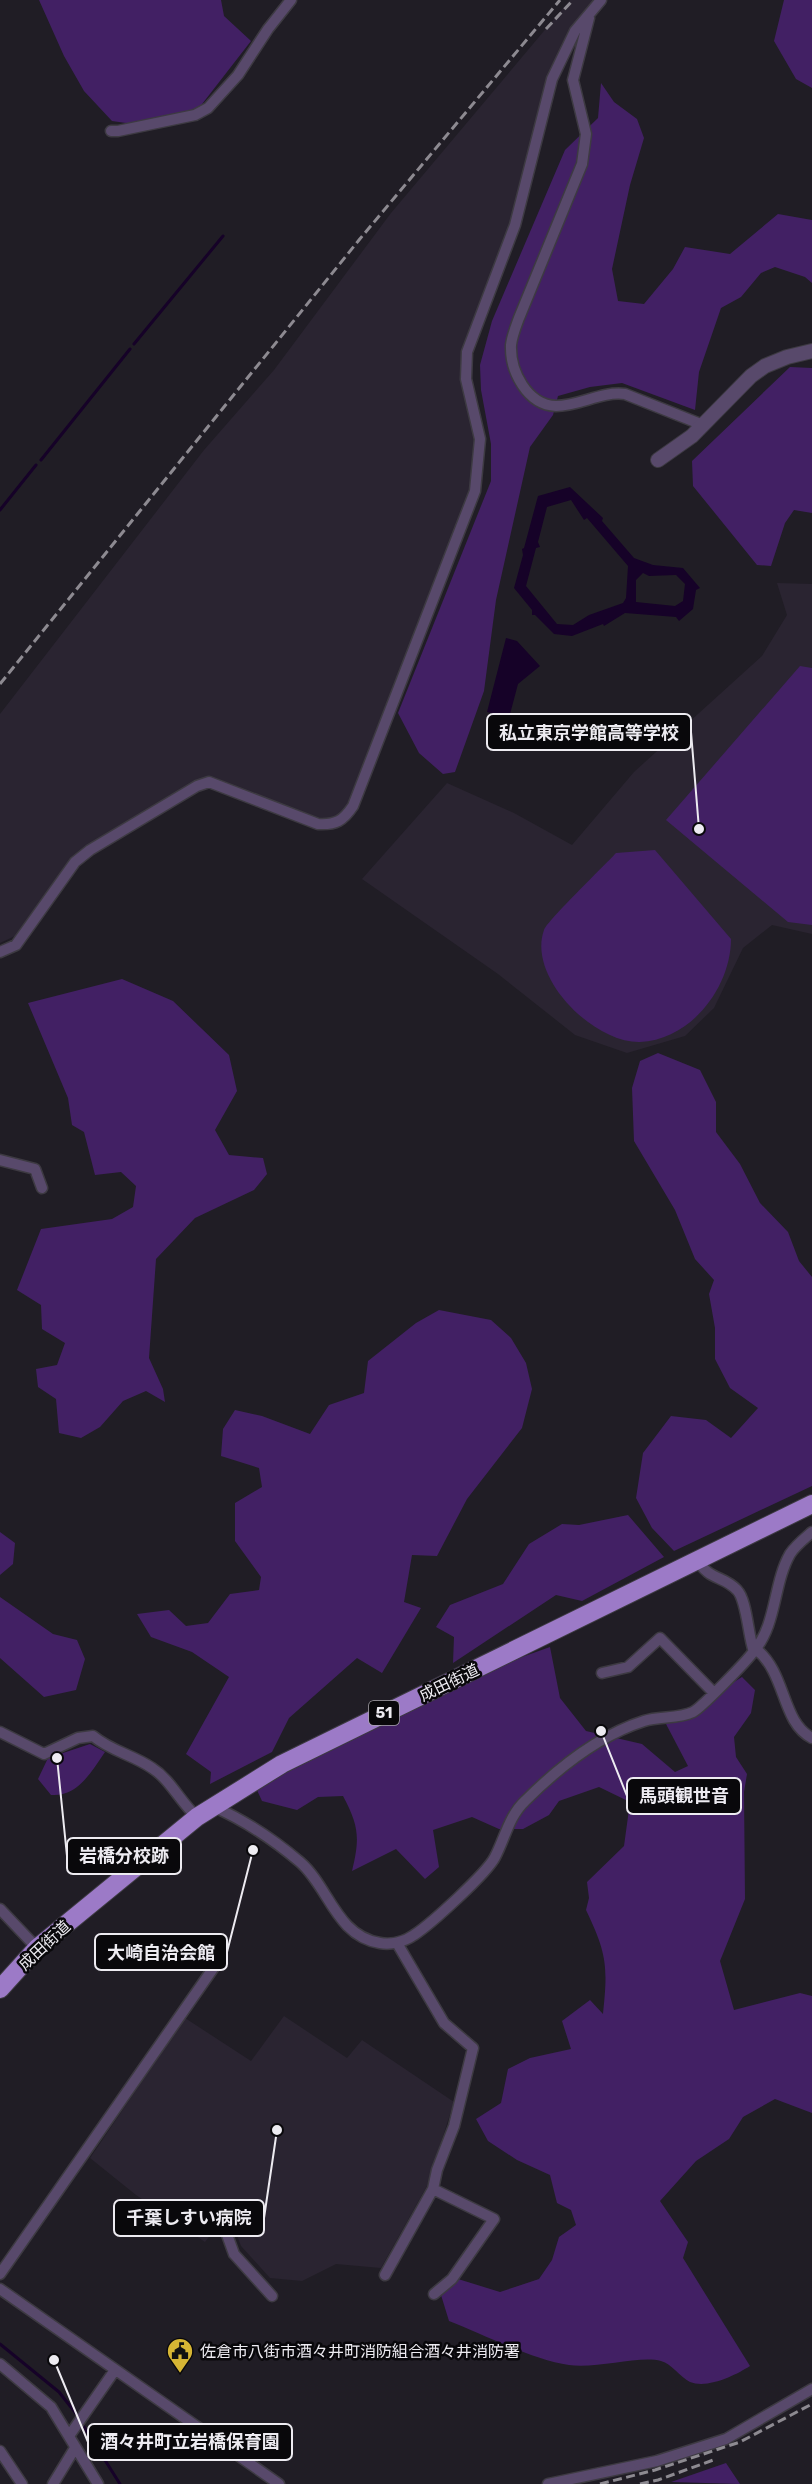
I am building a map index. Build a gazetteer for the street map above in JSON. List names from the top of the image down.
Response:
{
  "streets": {
    "highway": ["成田街道", "51"]
  },
  "places": {
    "other": [
      "私立東京学館高等学校",
      "馬頭観世音",
      "岩橋分校跡",
      "大崎自治会館",
      "千葉しすい病院",
      "酒々井町立岩橋保育園"
    ],
    "public building": ["佐倉市八街市酒々井町消防組合酒々井消防署"]
  }
}
